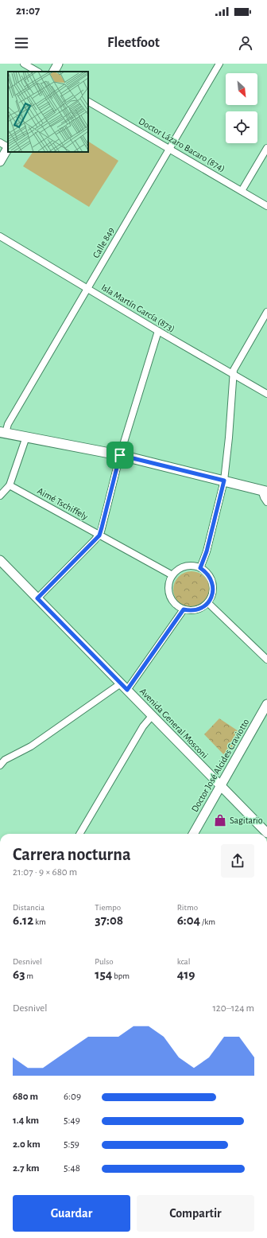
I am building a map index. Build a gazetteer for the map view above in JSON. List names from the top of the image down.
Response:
{
  "streets": {
    "main road": ["Avenida General Mosconi", "Doctor José Alcides Craviotto"],
    "street": [
      "Doctor Lázaro Bacaro (874)",
      "Calle 849",
      "Isla Martín García (873)",
      "Aimé Tschiffely"
    ]
  },
  "crossings": [
    ["Doctor Lázaro Bacaro (874)", "Calle 849"],
    ["Calle 849", "Isla Martín García (873)"],
    ["Avenida General Mosconi", "Doctor José Alcides Craviotto"]
  ],
  "places": {
    "shop": ["Sagitario"]
  },
  "north": "bottom right",
  "page": {
    "status": "21:07",
    "header": "Fleetfoot",
    "heading": ["Carrera nocturna", "21:07 · 9 × 680 m"],
    "stats": [
      ["Distancia", "6.12 km"],
      ["Tiempo", "37:08"],
      ["Ritmo", "6:04 /km"],
      ["Desnivel", "63 m"],
      ["Pulso", "154 bpm"],
      ["kcal", "419"]
    ],
    "chart": ["Desnivel", "120–124 m"],
    "list": [
      {
        "name": "680 m",
        "note": "6:09"
      },
      {
        "name": "1.4 km",
        "note": "5:49"
      },
      {
        "name": "2.0 km",
        "note": "5:59"
      },
      {
        "name": "2.7 km",
        "note": "5:48"
      }
    ],
    "buttons": ["Guardar", "Compartir"]
  }
}
